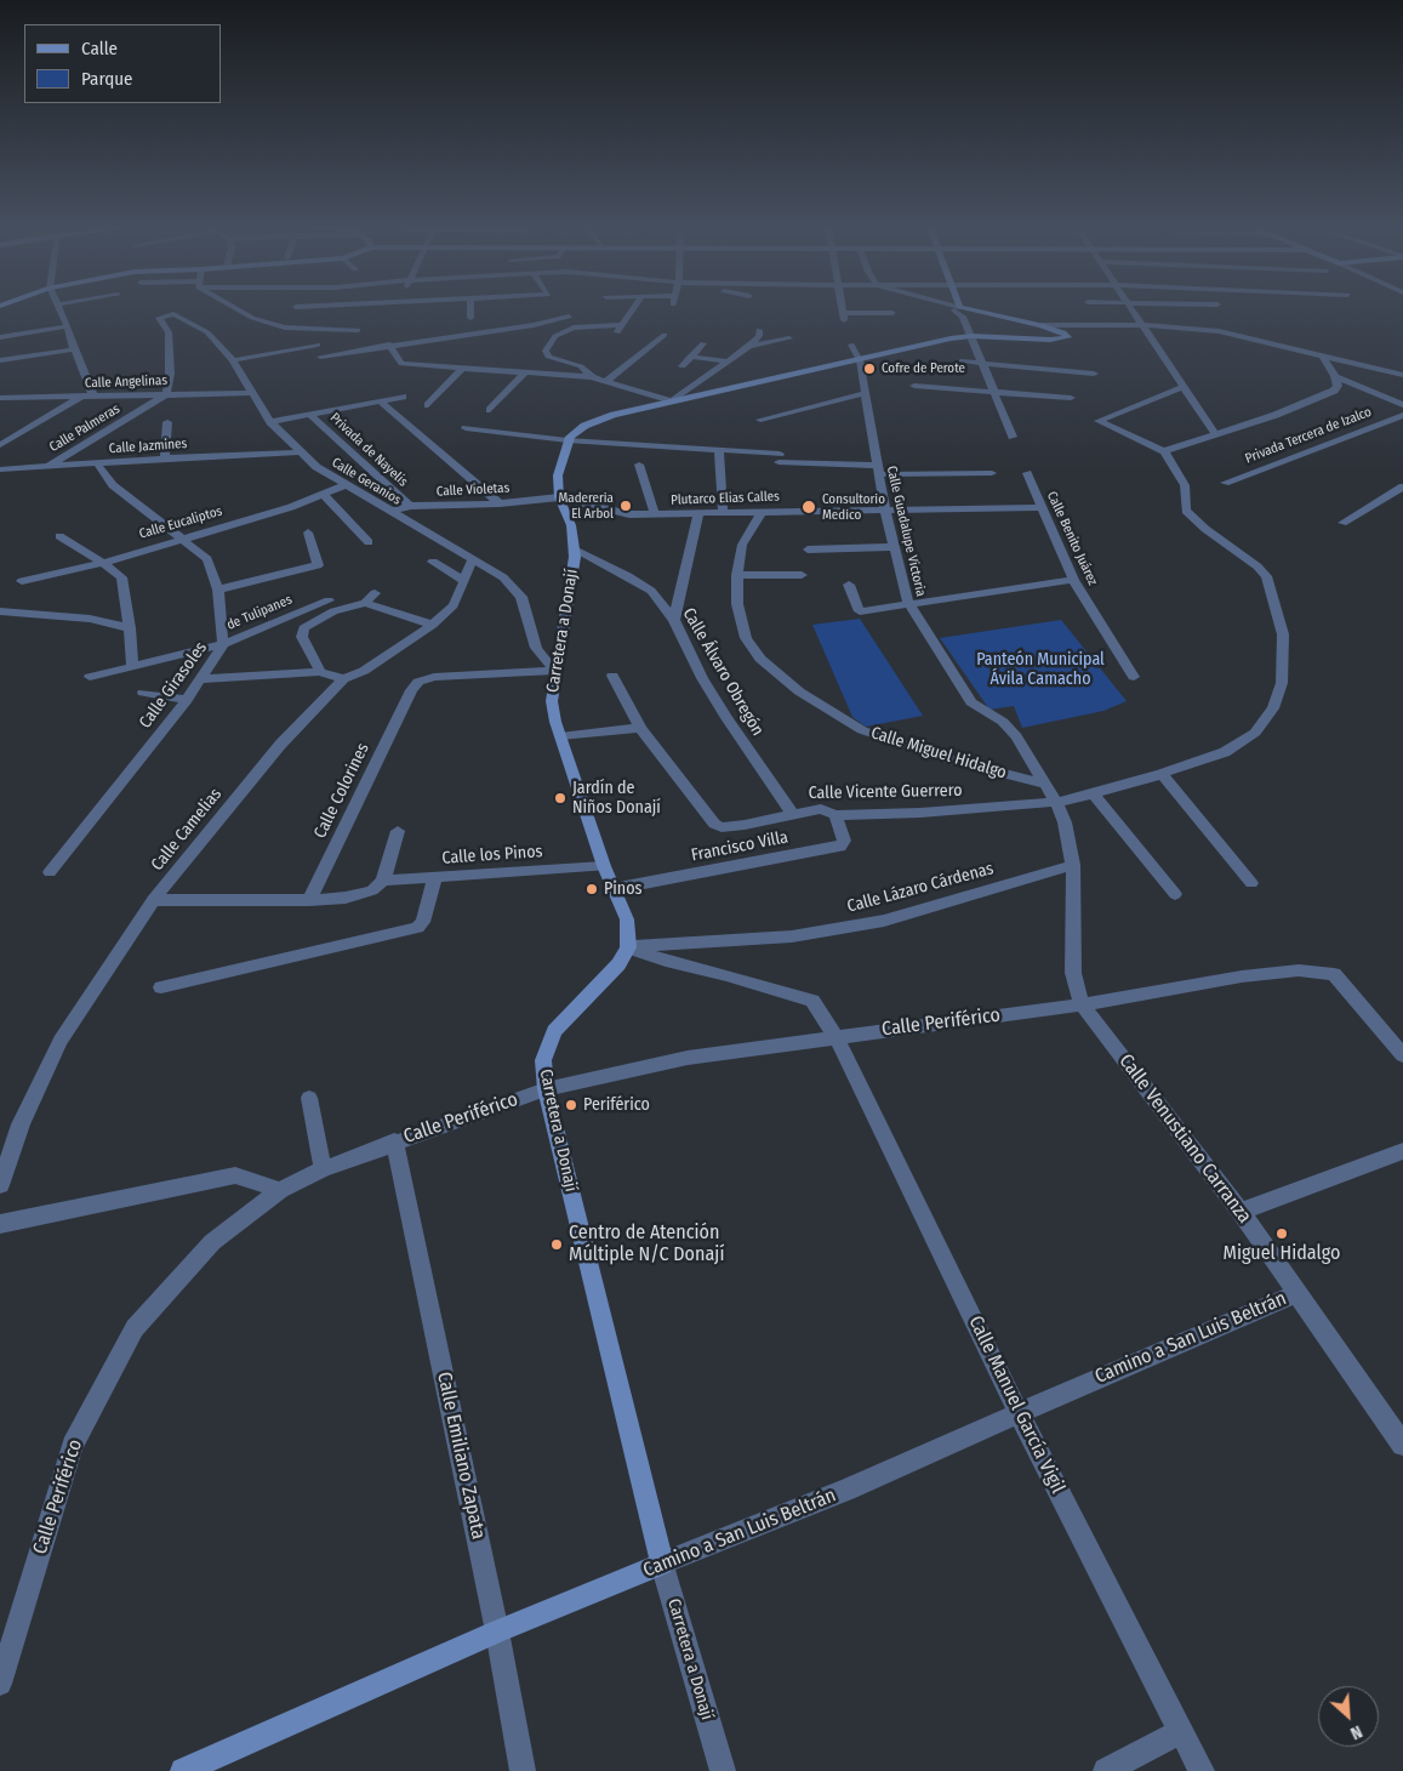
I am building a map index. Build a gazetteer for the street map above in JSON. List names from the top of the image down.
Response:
{
  "streets": {
    "main road": ["Carretera a Donají", "Camino a San Luis Beltrán"],
    "street": [
      "Calle Angelinas",
      "Calle Palmeras",
      "Privada Tercera de Izalco",
      "Calle Jazmines",
      "Privada de Nayelis",
      "Calle Geranios",
      "Calle Violetas",
      "Plutarco Elias Calles",
      "Calle Eucaliptos",
      "Calle Guadalupe Victoria",
      "Calle Benito Juárez",
      "de Tulipanes",
      "Calle Álvaro Obregón",
      "Calle Girasoles",
      "Calle Miguel Hidalgo",
      "Calle Colorines",
      "Calle Vicente Guerrero",
      "Calle Camelias",
      "Francisco Villa",
      "Calle los Pinos",
      "Calle Lázaro Cárdenas",
      "Calle Periférico",
      "Calle Venustiano Carranza",
      "Calle Manuel García Vigil",
      "Calle Emiliano Zapata"
    ]
  },
  "crossings": [
    ["Calle Angelinas", "Calle Palmeras"],
    ["Calle Angelinas", "Calle Geranios"],
    ["Calle Palmeras", "Calle Jazmines"],
    ["Calle Palmeras", "Calle Geranios"],
    ["Calle Jazmines", "Calle Geranios"],
    ["Calle Jazmines", "Calle Girasoles"],
    ["Privada de Nayelis", "Calle Violetas"],
    ["Calle Geranios", "Calle Violetas"],
    ["Calle Geranios", "Calle Eucaliptos"],
    ["Calle Geranios", "Carretera a Donají"],
    ["Calle Geranios", "Calle Colorines"],
    ["Calle Geranios", "Calle Camelias"],
    ["Calle Violetas", "Plutarco Elias Calles"],
    ["Calle Violetas", "Carretera a Donají"],
    ["Plutarco Elias Calles", "Calle Guadalupe Victoria"],
    ["Plutarco Elias Calles", "Calle Benito Juárez"],
    ["Plutarco Elias Calles", "Carretera a Donají"],
    ["Plutarco Elias Calles", "Calle Miguel Hidalgo"],
    ["Calle Eucaliptos", "Calle Girasoles"],
    ["Calle Guadalupe Victoria", "Calle Miguel Hidalgo"],
    ["Calle Guadalupe Victoria", "Calle Vicente Guerrero"],
    ["Calle Guadalupe Victoria", "Calle Venustiano Carranza"],
    ["de Tulipanes", "Calle Girasoles"],
    ["Carretera a Donají", "Calle Álvaro Obregón"],
    ["Carretera a Donají", "Calle Colorines"],
    ["Carretera a Donají", "Francisco Villa"],
    ["Carretera a Donají", "Calle los Pinos"],
    ["Carretera a Donají", "Calle Lázaro Cárdenas"],
    ["Carretera a Donají", "Calle Periférico"],
    ["Carretera a Donají", "Camino a San Luis Beltrán"],
    ["Carretera a Donají", "Calle Manuel García Vigil"],
    ["Calle Álvaro Obregón", "Calle Vicente Guerrero"],
    ["Calle Colorines", "Calle los Pinos"],
    ["Calle Vicente Guerrero", "Francisco Villa"],
    ["Calle Vicente Guerrero", "Calle Venustiano Carranza"],
    ["Calle Lázaro Cárdenas", "Calle Venustiano Carranza"],
    ["Calle Lázaro Cárdenas", "Calle Manuel García Vigil"],
    ["Calle Periférico", "Calle Venustiano Carranza"],
    ["Calle Periférico", "Calle Manuel García Vigil"],
    ["Calle Periférico", "Calle Emiliano Zapata"],
    ["Calle Venustiano Carranza", "Camino a San Luis Beltrán"],
    ["Camino a San Luis Beltrán", "Calle Manuel García Vigil"],
    ["Camino a San Luis Beltrán", "Calle Emiliano Zapata"]
  ],
  "parks": ["Panteón Municipal Ávila Camacho"],
  "places": [
    "Cofre de Perote",
    "Madereria El Arbol",
    "Consultorio Medico",
    "Jardín de Niños Donají",
    "Pinos",
    "Periférico",
    "Miguel Hidalgo",
    "Centro de Atención Múltiple N/C Donají"
  ],
  "legend": ["Calle", "Parque"],
  "north": "bottom right"
}
